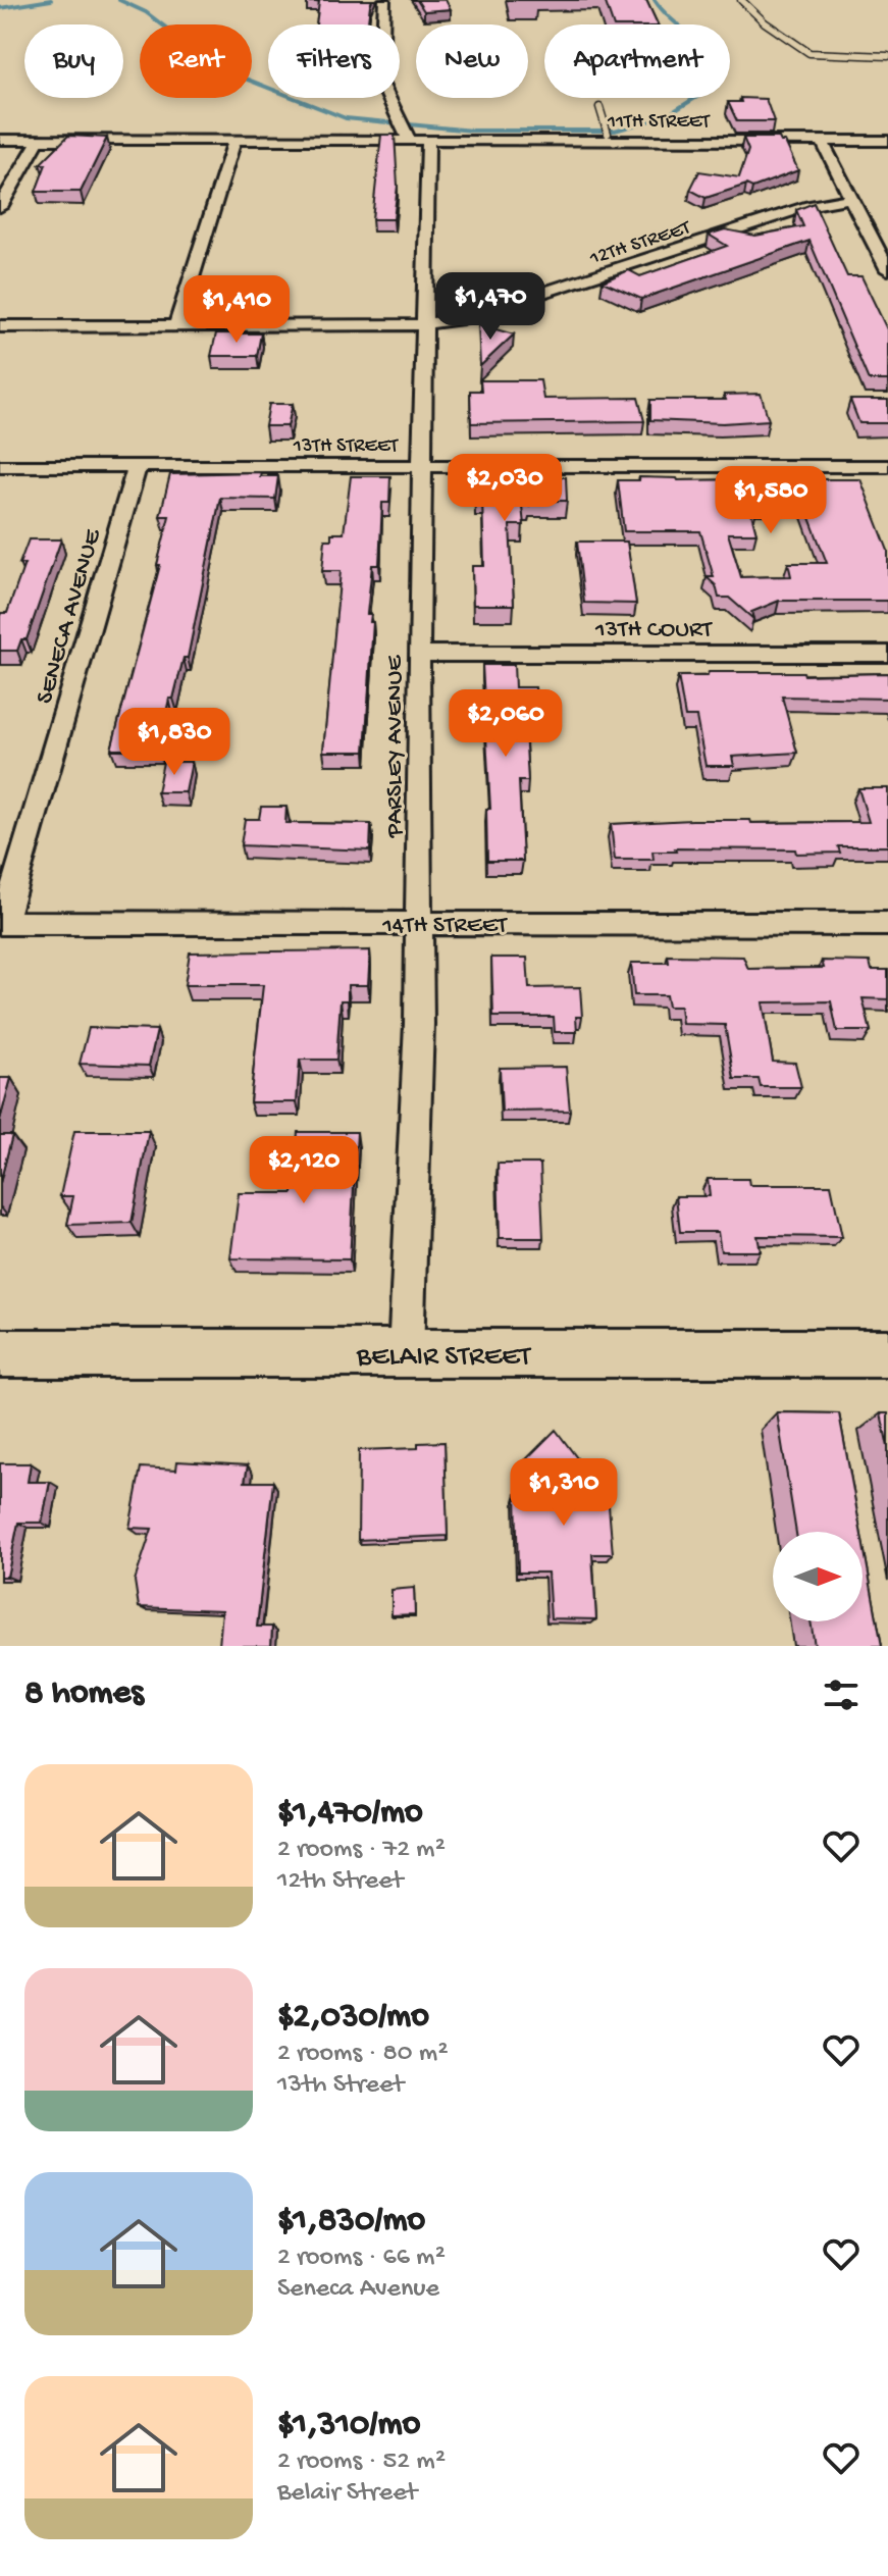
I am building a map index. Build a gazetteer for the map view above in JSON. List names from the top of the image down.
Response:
{
  "streets": {
    "street": [
      "11TH STREET",
      "12TH STREET",
      "13TH STREET",
      "SENECA AVENUE",
      "13TH COURT",
      "PARSLEY AVENUE",
      "14TH STREET",
      "BELAIR STREET"
    ]
  },
  "crossings": [
    ["11TH STREET", "PARSLEY AVENUE"],
    ["12TH STREET", "PARSLEY AVENUE"],
    ["13TH STREET", "SENECA AVENUE"],
    ["13TH STREET", "PARSLEY AVENUE"],
    ["SENECA AVENUE", "14TH STREET"],
    ["13TH COURT", "PARSLEY AVENUE"],
    ["PARSLEY AVENUE", "14TH STREET"],
    ["PARSLEY AVENUE", "BELAIR STREET"]
  ],
  "north": "right",
  "page": {
    "chip": [
      "Buy",
      "Rent",
      "Filters",
      "New",
      "Apartment"
    ],
    "price": [
      "$1,470",
      "$1,410",
      "$2,030",
      "$1,580",
      "$2,060",
      "$1,830",
      "$2,120",
      "$1,310"
    ],
    "heading": "8 homes",
    "list": [
      {
        "name": "$1,470/mo",
        "note": "2 rooms · 72 m² · 12th Street"
      },
      {
        "name": "$2,030/mo",
        "note": "2 rooms · 80 m² · 13th Street"
      },
      {
        "name": "$1,830/mo",
        "note": "2 rooms · 66 m² · Seneca Avenue"
      },
      {
        "name": "$1,310/mo",
        "note": "2 rooms · 52 m² · Belair Street"
      }
    ]
  }
}
